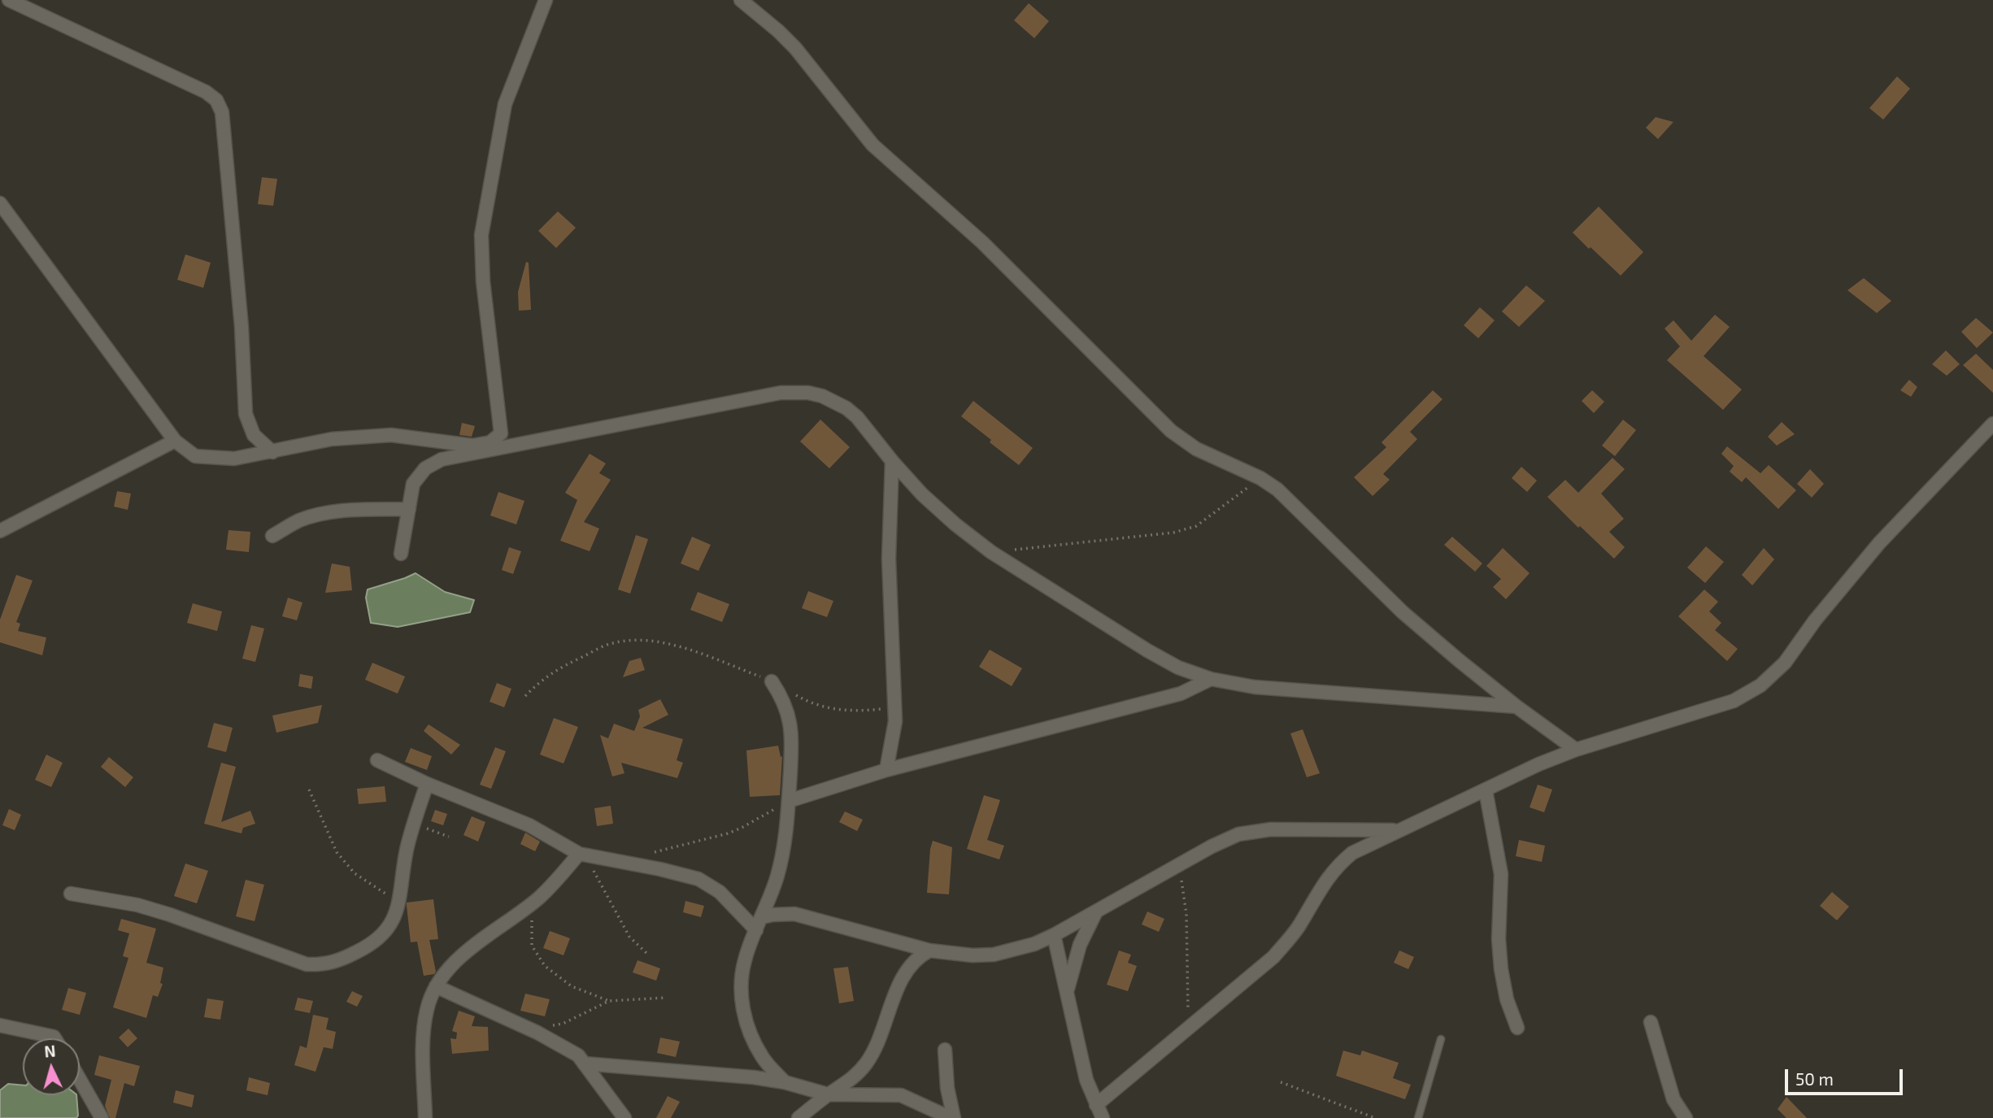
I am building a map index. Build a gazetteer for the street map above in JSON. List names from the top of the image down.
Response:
{
  "scale_bar": "50 m",
  "north": "top"
}
